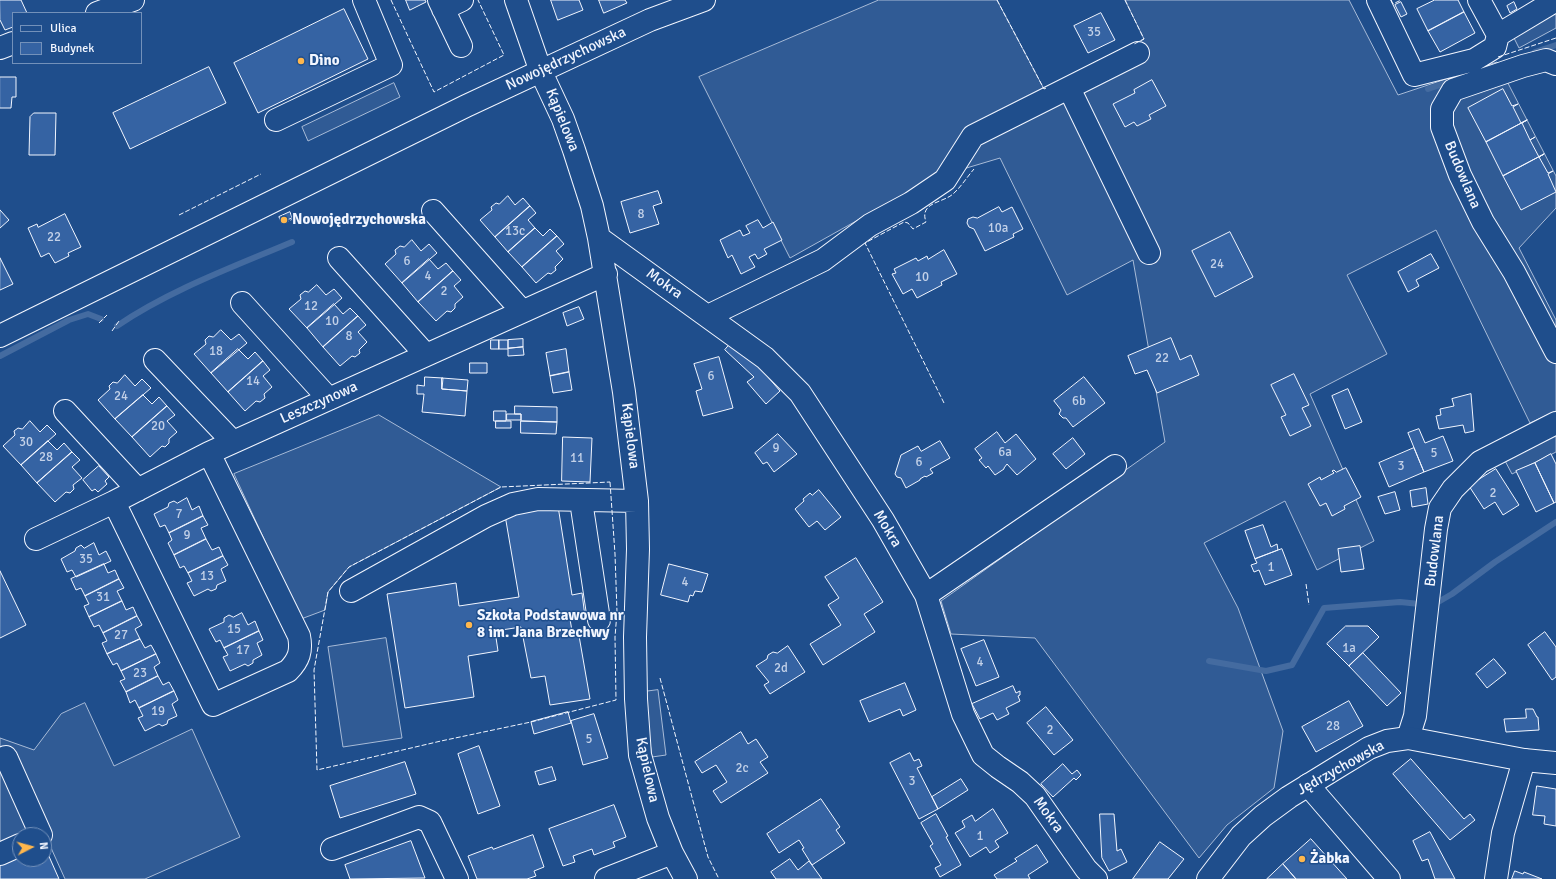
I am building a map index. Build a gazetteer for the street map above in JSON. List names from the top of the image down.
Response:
{
  "streets": {
    "street": [
      "Nowojędrzychowska",
      "Kąpielowa",
      "Budowlana",
      "Mokra",
      "Leszczynowa",
      "Jędrzychowska"
    ]
  },
  "crossings": [
    ["Nowojędrzychowska", "Kąpielowa"],
    ["Kąpielowa", "Mokra"],
    ["Kąpielowa", "Leszczynowa"],
    ["Budowlana", "Jędrzychowska"]
  ],
  "places": [
    "Dino",
    "Nowojędrzychowska",
    "Szkoła Podstawowa nr 8 im. Jana Brzechwy",
    "Żabka"
  ],
  "house_numbers": [
    "35",
    "8",
    "10a",
    "13c",
    "22",
    "6",
    "24",
    "4",
    "10",
    "2",
    "12",
    "10",
    "8",
    "18",
    "22",
    "6",
    "14",
    "24",
    "6b",
    "20",
    "30",
    "9",
    "6a",
    "5",
    "28",
    "11",
    "6",
    "3",
    "2",
    "7",
    "9",
    "35",
    "1",
    "13",
    "4",
    "31",
    "15",
    "27",
    "1a",
    "17",
    "4",
    "2d",
    "23",
    "19",
    "28",
    "2",
    "5",
    "2c",
    "3",
    "1"
  ],
  "legend": ["Ulica", "Budynek"],
  "north": "right"
}
